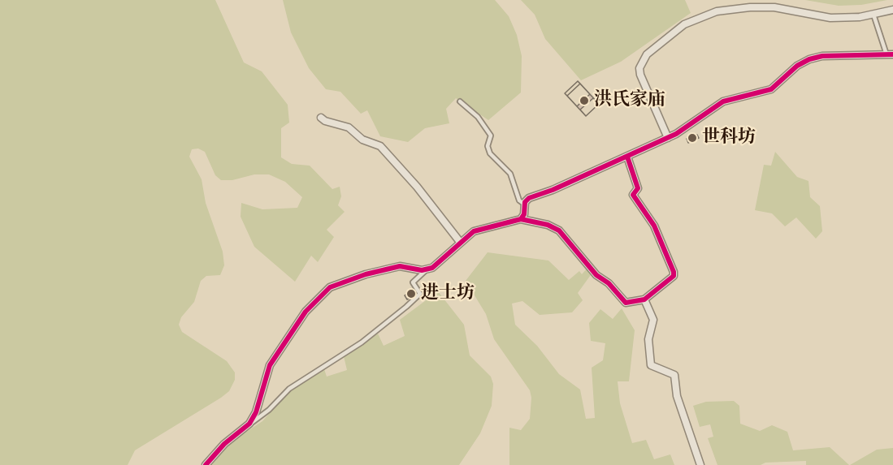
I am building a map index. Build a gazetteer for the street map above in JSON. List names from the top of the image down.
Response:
{
  "places": ["洪氏家庙", "世科坊", "进士坊"]
}
